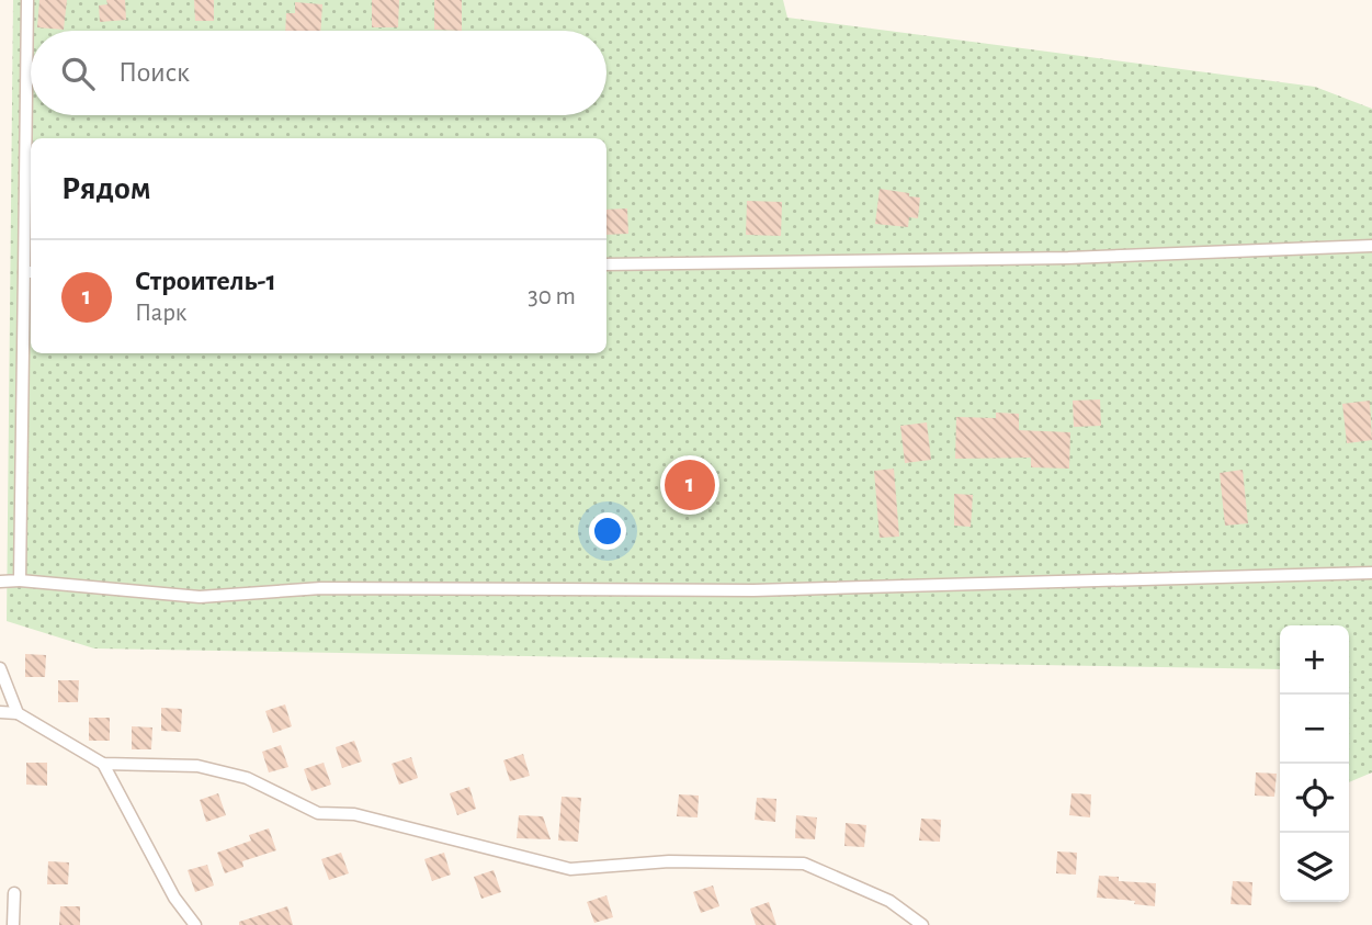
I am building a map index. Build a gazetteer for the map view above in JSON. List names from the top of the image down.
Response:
{
  "page": {
    "search": "Поиск",
    "heading": "Рядом",
    "list": [
      {
        "mark": "1",
        "name": "Строитель-1",
        "note": "Парк",
        "value": "30 m"
      }
    ],
    "pins": "1",
    "map_buttons": ["+", "−"]
  }
}
